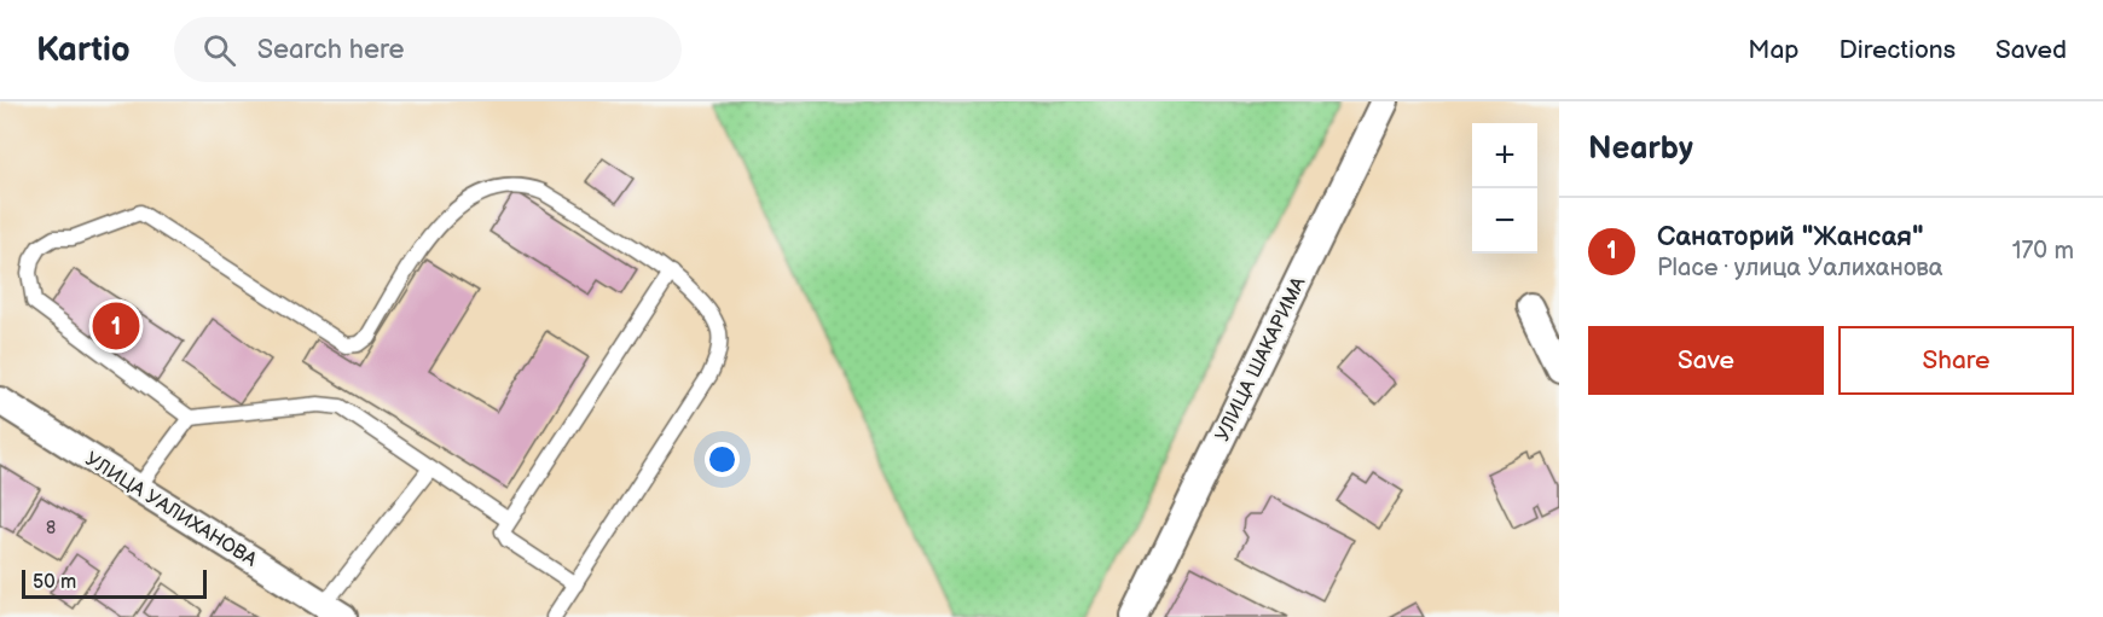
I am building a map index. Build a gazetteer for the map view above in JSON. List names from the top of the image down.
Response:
{
  "streets": {
    "street": ["УЛИЦА ШАКАРИМА", "УЛИЦА УАЛИХАНОВА"]
  },
  "house_numbers": ["8"],
  "scale_bar": "50 m",
  "page": {
    "header": "Kartio",
    "search": "Search here",
    "nav": ["Map", "Directions", "Saved"],
    "heading": "Nearby",
    "map_buttons": ["+", "−"],
    "list": [
      {
        "mark": "1",
        "name": "Санаторий \"Жансая\"",
        "note": "Place · улица Уалиханова",
        "value": "170 m"
      }
    ],
    "pins": "1",
    "buttons": ["Save", "Share"],
    "scale": "50 m"
  }
}
